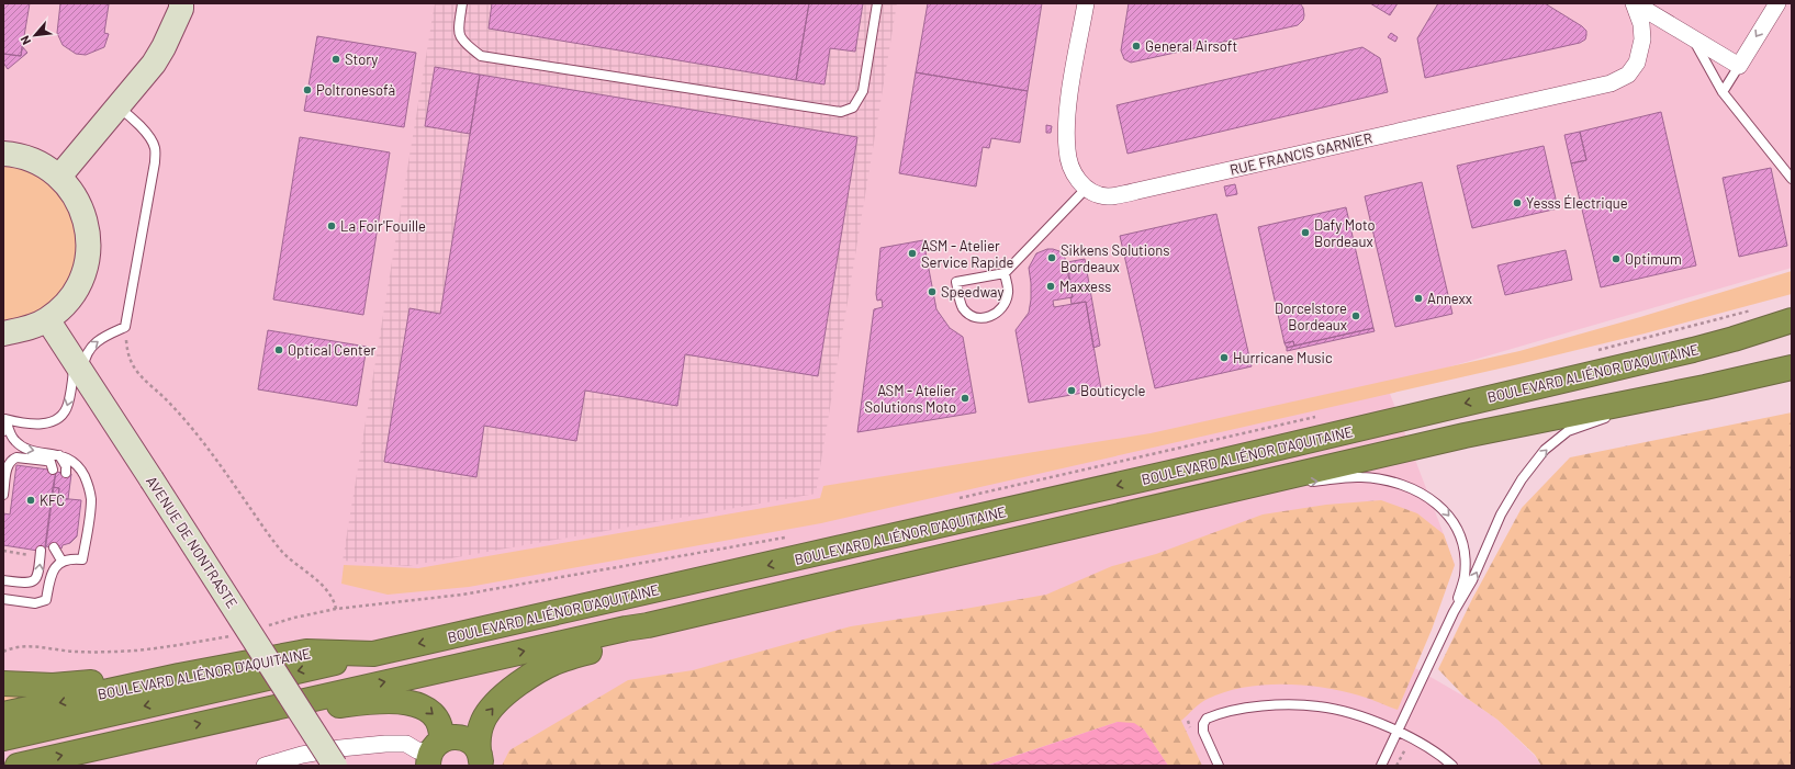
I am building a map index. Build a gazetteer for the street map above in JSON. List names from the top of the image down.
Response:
{
  "streets": {
    "highway": ["BOULEVARD ALIÉNOR D'AQUITAINE"],
    "street": ["RUE FRANCIS GARNIER", "AVENUE DE NONTRASTE"]
  },
  "places": [
    "General Airsoft",
    "Story",
    "Poltronesofà",
    "Yesss Électrique",
    "La Foir'Fouille",
    "Dafy Moto Bordeaux",
    "ASM - Atelier Service Rapide",
    "Sikkens Solutions Bordeaux",
    "Optimum",
    "Maxxess",
    "Speedway",
    "Annexx",
    "Dorcelstore Bordeaux",
    "Optical Center",
    "Hurricane Music",
    "Bouticycle",
    "ASM - Atelier Solutions Moto",
    "KFC"
  ],
  "north": "bottom left"
}
